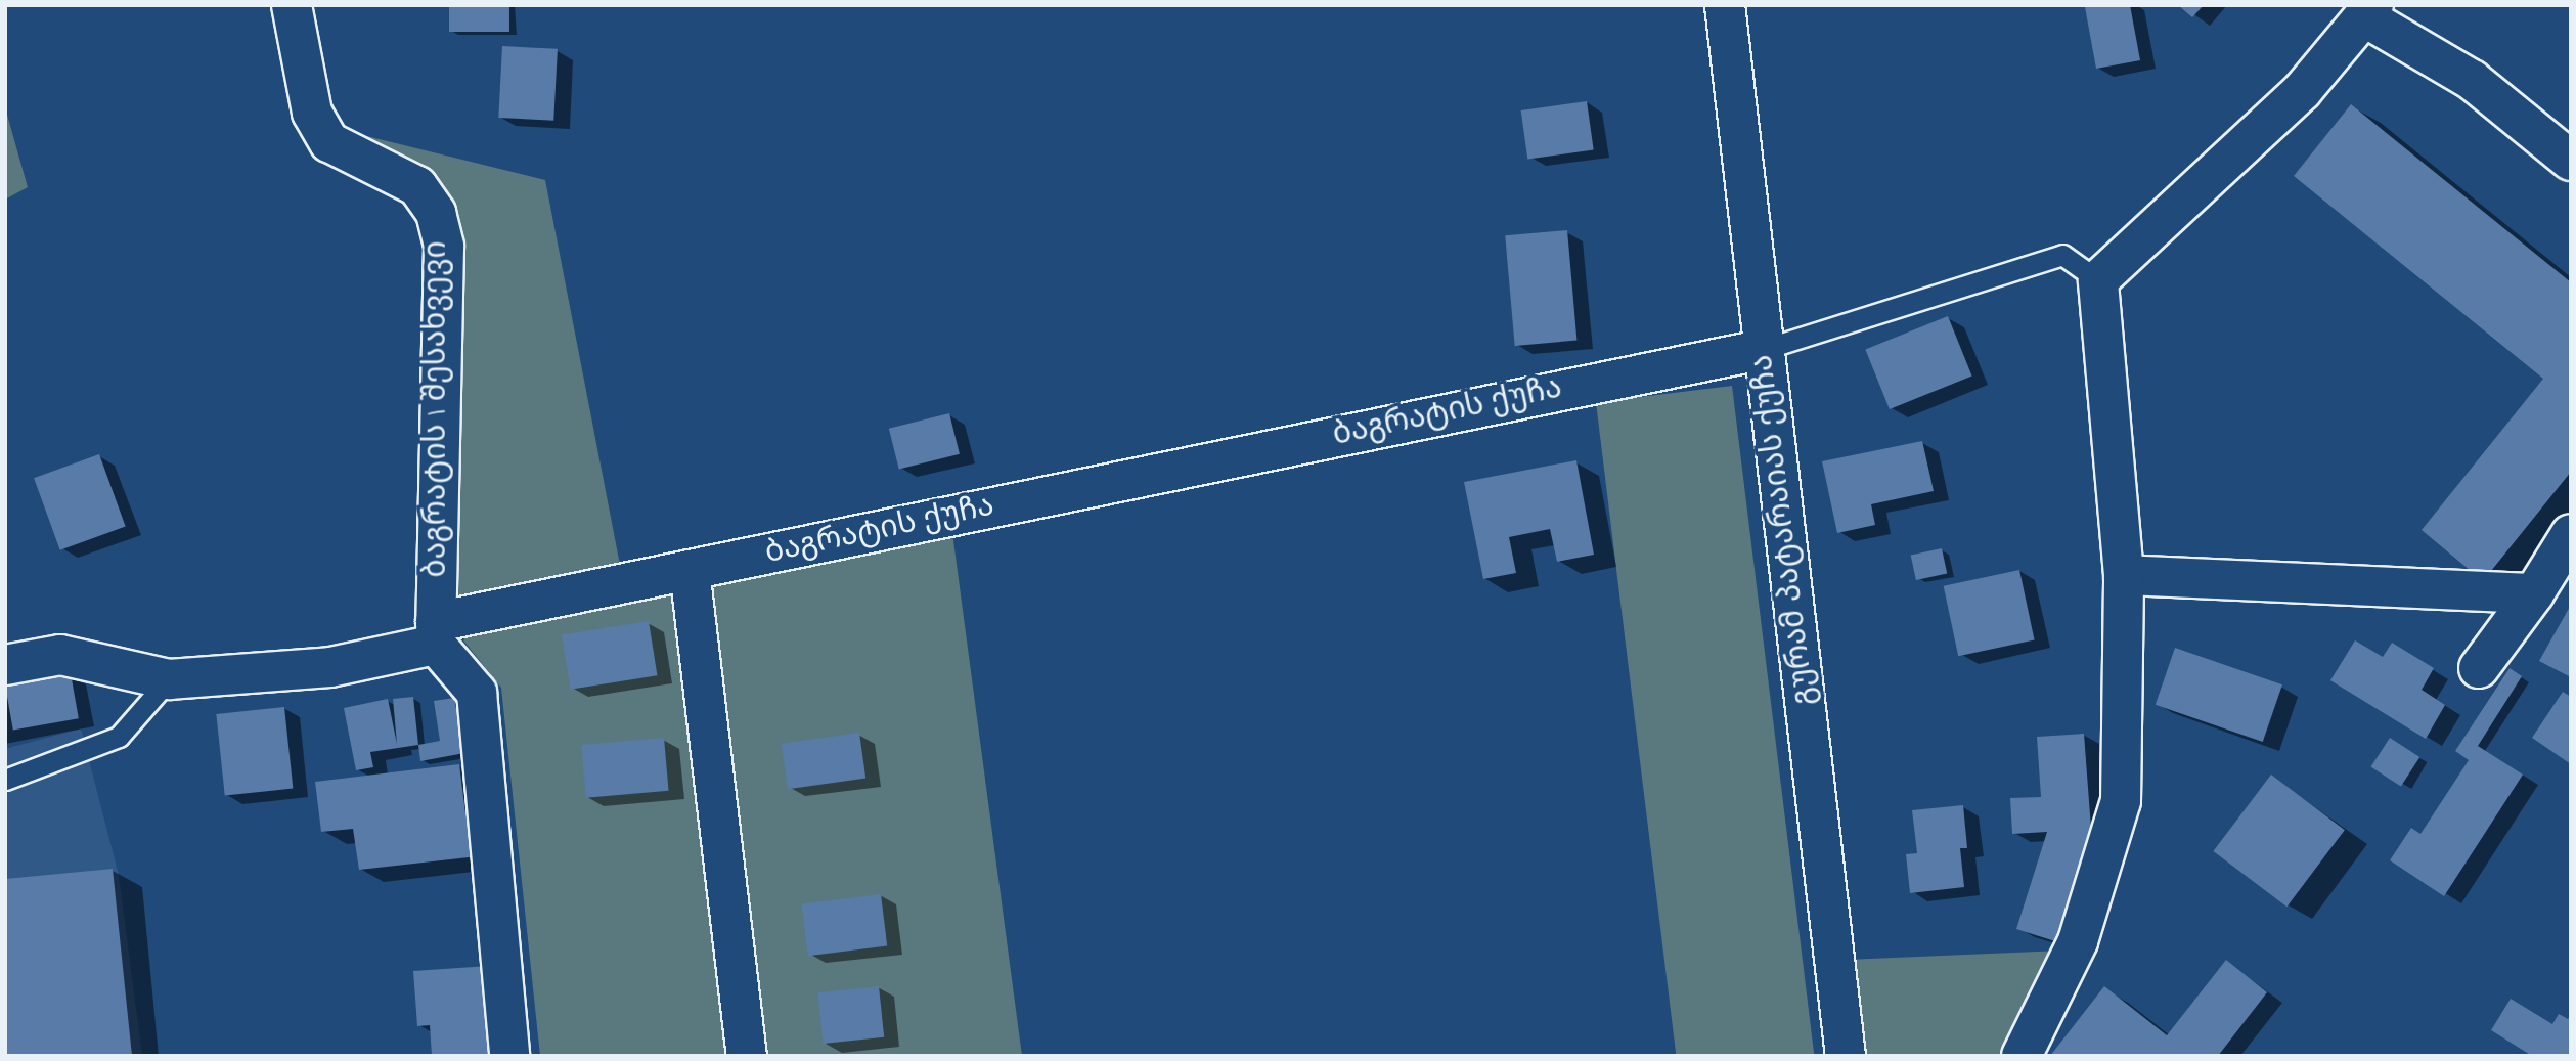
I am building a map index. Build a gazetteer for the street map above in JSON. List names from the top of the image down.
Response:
{
  "streets": {
    "street": ["ბაგრატის I შესახვევი", "ბაგრატის ქუჩა", "გურამ პატარაიას ქუჩა"]
  },
  "crossings": [
    ["ბაგრატის I შესახვევი", "ბაგრატის ქუჩა"],
    ["ბაგრატის ქუჩა", "გურამ პატარაიას ქუჩა"]
  ]
}
